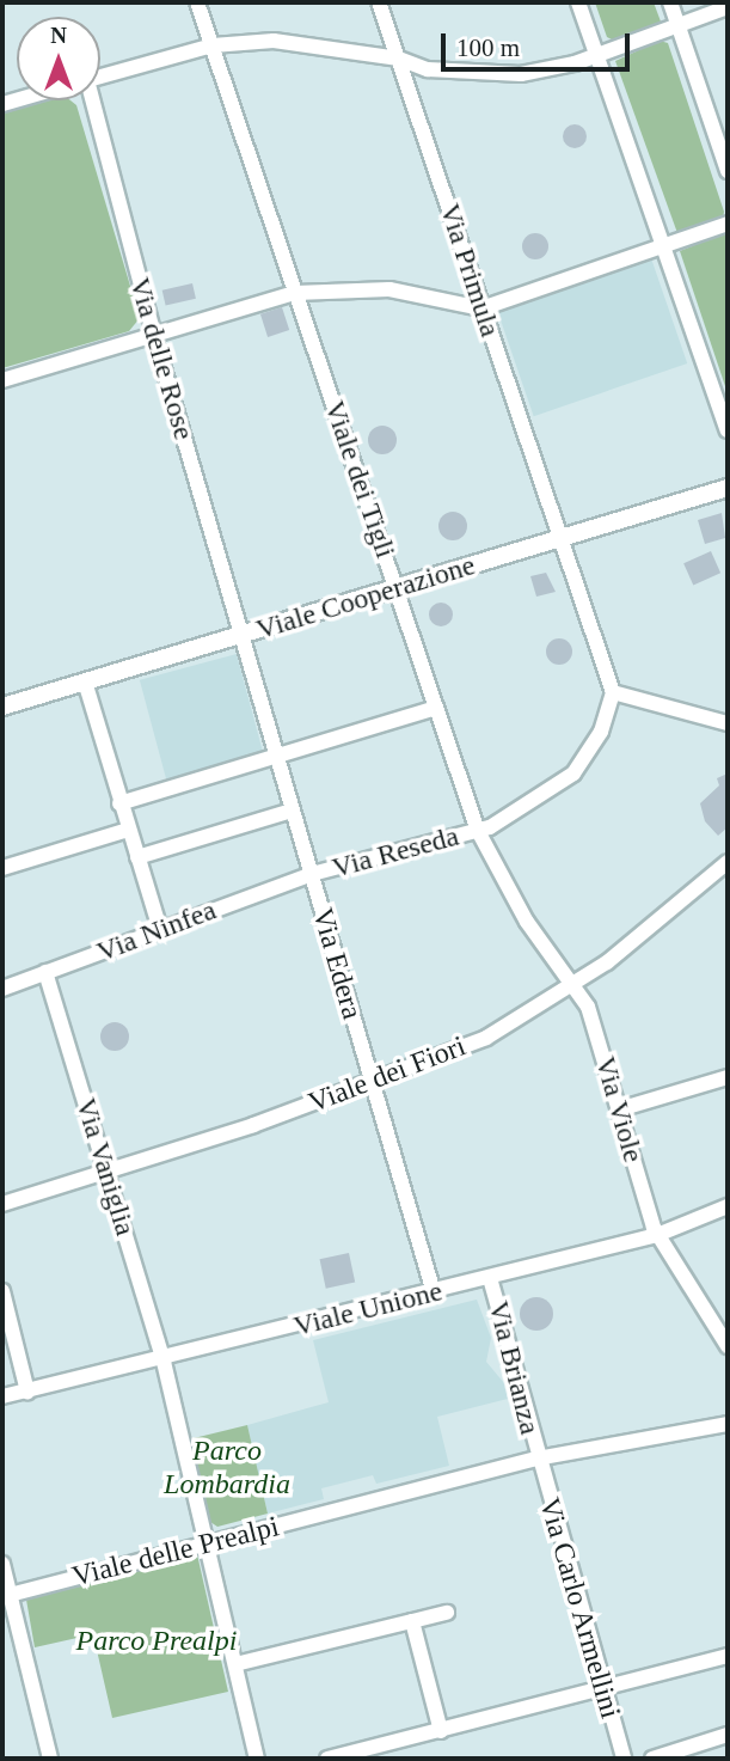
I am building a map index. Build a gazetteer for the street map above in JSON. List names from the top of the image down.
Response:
{
  "streets": {
    "street": [
      "Via Primula",
      "Via delle Rose",
      "Viale dei Tigli",
      "Viale Cooperazione",
      "Via Reseda",
      "Via Ninfea",
      "Via Edera",
      "Viale dei Fiori",
      "Via Viole",
      "Via Vaniglia",
      "Viale Unione",
      "Via Brianza",
      "Viale delle Prealpi",
      "Via Carlo Armellini"
    ]
  },
  "crossings": [
    ["Via Primula", "Viale Cooperazione"],
    ["Via Primula", "Via Reseda"],
    ["Via delle Rose", "Viale Cooperazione"],
    ["Via delle Rose", "Via Edera"],
    ["Viale dei Tigli", "Viale Cooperazione"],
    ["Viale dei Tigli", "Via Reseda"],
    ["Viale dei Tigli", "Viale dei Fiori"],
    ["Viale dei Tigli", "Via Viole"],
    ["Viale Cooperazione", "Via Edera"],
    ["Via Reseda", "Via Ninfea"],
    ["Via Reseda", "Via Edera"],
    ["Via Ninfea", "Via Edera"],
    ["Via Ninfea", "Via Vaniglia"],
    ["Via Edera", "Viale dei Fiori"],
    ["Via Edera", "Viale Unione"],
    ["Viale dei Fiori", "Via Viole"],
    ["Viale dei Fiori", "Via Vaniglia"],
    ["Via Viole", "Viale Unione"],
    ["Via Vaniglia", "Viale Unione"],
    ["Via Vaniglia", "Viale delle Prealpi"],
    ["Viale Unione", "Via Brianza"],
    ["Via Brianza", "Viale delle Prealpi"],
    ["Via Brianza", "Via Carlo Armellini"],
    ["Viale delle Prealpi", "Via Carlo Armellini"]
  ],
  "parks": ["Parco Lombardia", "Parco Prealpi"],
  "scale_bar": "100 m",
  "north": "top"
}
